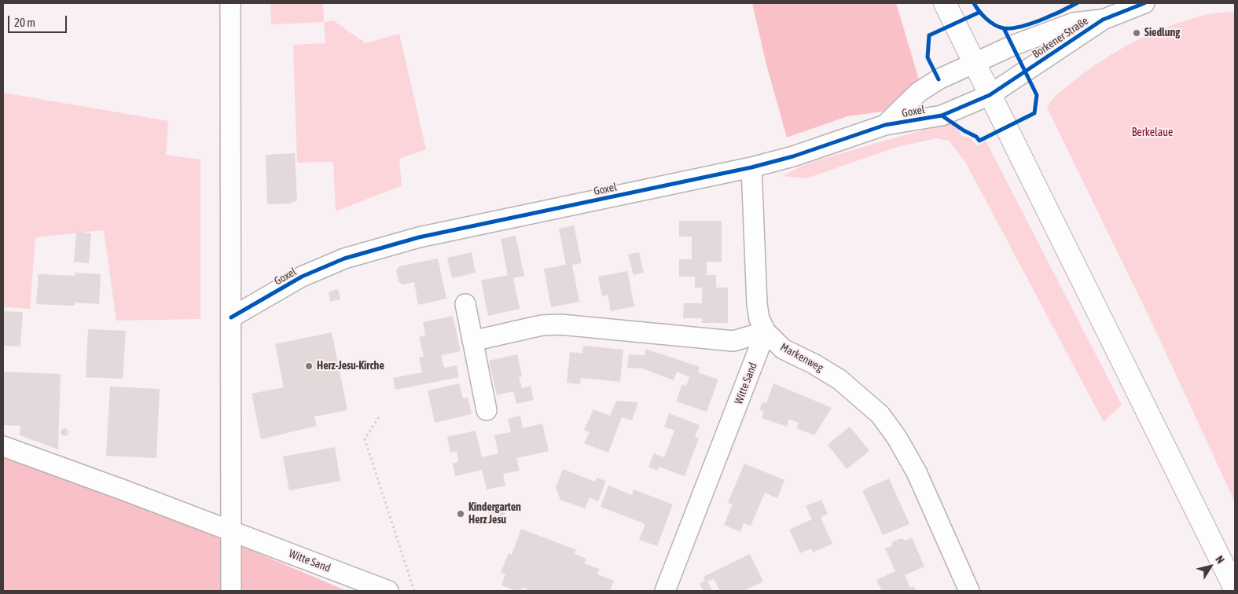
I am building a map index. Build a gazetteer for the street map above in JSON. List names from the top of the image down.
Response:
{
  "streets": {
    "street": [
      "Borkener Straße",
      "Goxel",
      "Markenweg",
      "Witte Sand"
    ]
  },
  "crossings": [
    ["Borkener Straße", "Goxel"],
    ["Markenweg", "Witte Sand"]
  ],
  "parks": ["Berkelaue"],
  "places": ["Siedlung", "Herz-Jesu-Kirche", "Kindergarten Herz Jesu"],
  "scale_bar": "20 m",
  "north": "top right"
}
